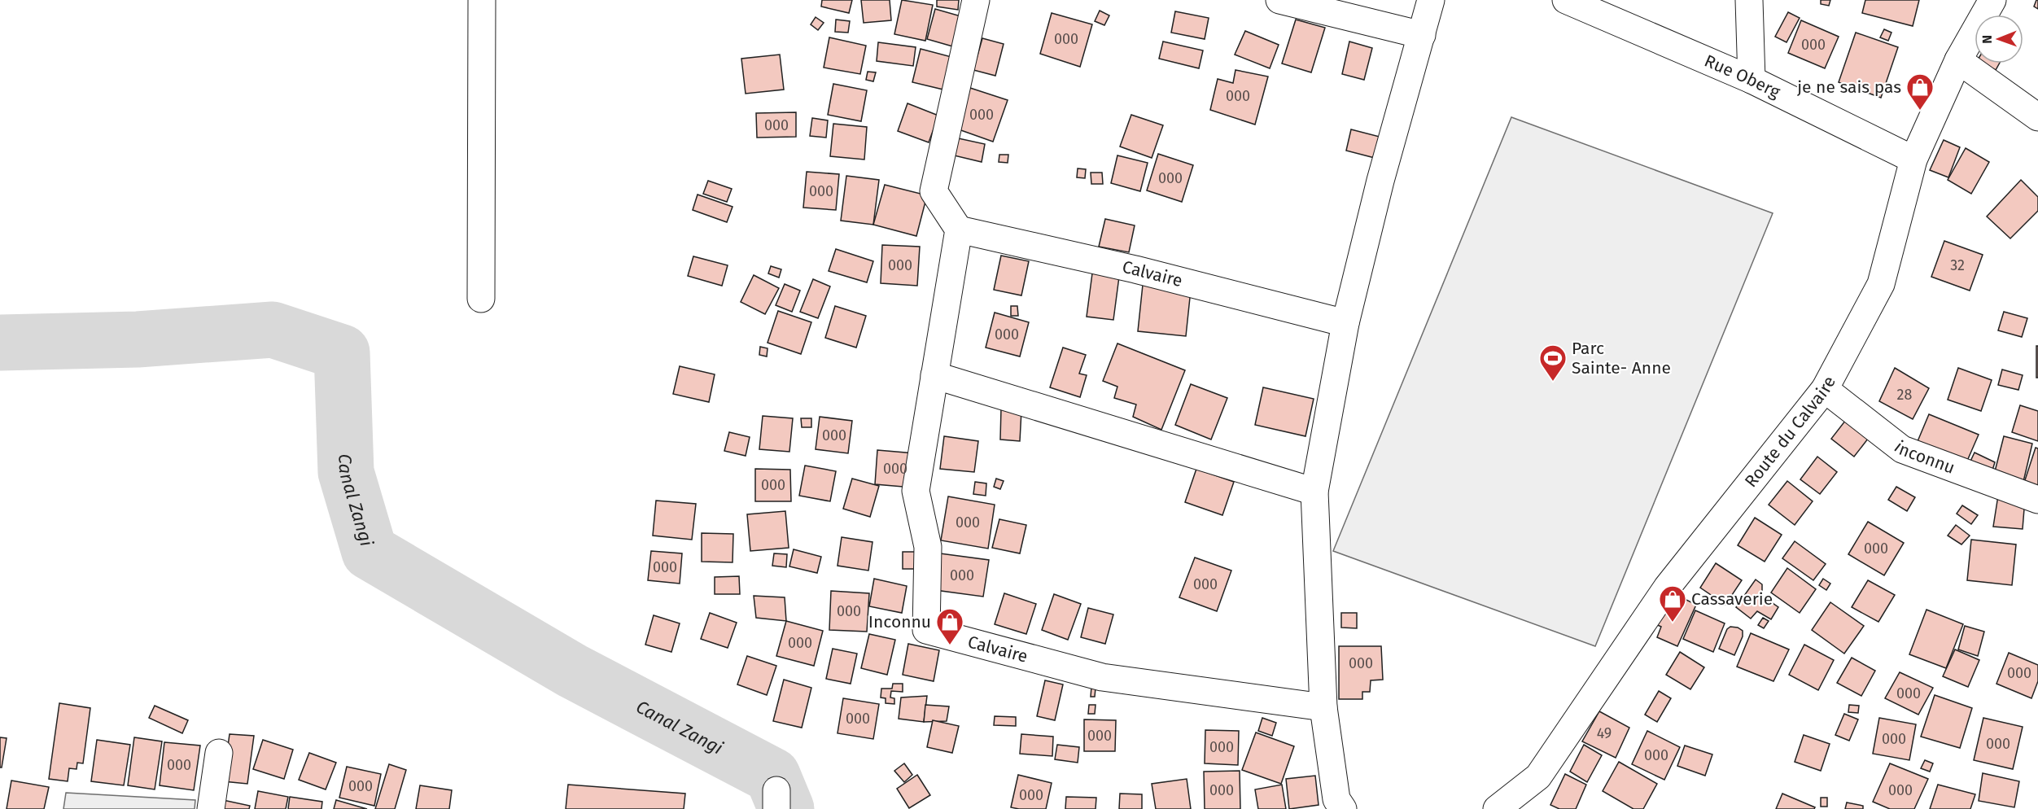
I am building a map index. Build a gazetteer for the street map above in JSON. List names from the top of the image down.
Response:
{
  "streets": {
    "street": [
      "Rue Oberg",
      "Calvaire",
      "Route du Calvaire",
      "inconnu"
    ]
  },
  "crossings": [
    ["Rue Oberg", "Route du Calvaire"],
    ["Route du Calvaire", "inconnu"]
  ],
  "water": ["Canal Zangi"],
  "places": {
    "shop": ["je ne sais pas", "Cassaverie", "Inconnu"],
    "sports": ["Parc Sainte- Anne"]
  },
  "house_numbers": [
    "000",
    "000",
    "000",
    "000",
    "000",
    "000",
    "000",
    "000",
    "32",
    "000",
    "28",
    "000",
    "000",
    "000",
    "000",
    "000",
    "000",
    "000",
    "000",
    "000",
    "000",
    "000",
    "000",
    "000",
    "000",
    "49",
    "000",
    "000",
    "000",
    "000",
    "000",
    "000",
    "000",
    "000",
    "000",
    "000"
  ],
  "north": "left"
}
